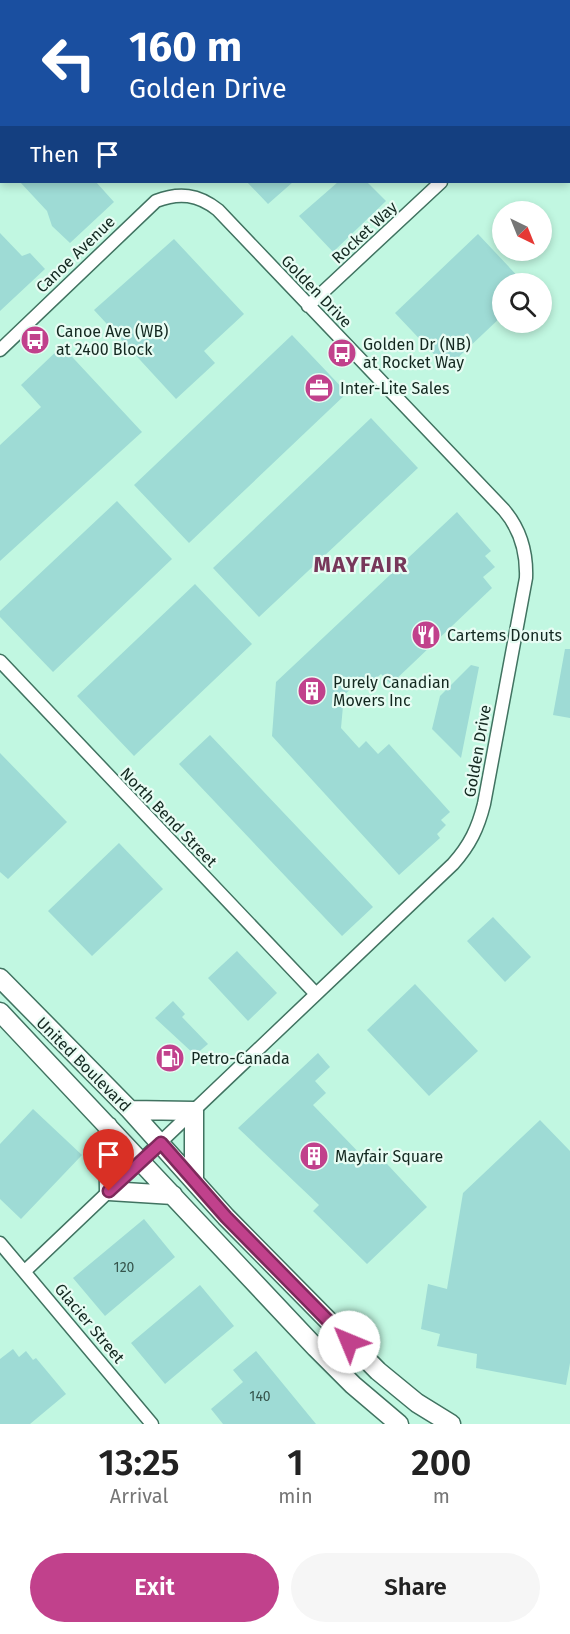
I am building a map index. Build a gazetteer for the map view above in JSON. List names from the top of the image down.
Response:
{
  "streets": {
    "main road": ["United Boulevard"],
    "street": [
      "Rocket Way",
      "Canoe Avenue",
      "Golden Drive",
      "North Bend Street",
      "Glacier Street"
    ]
  },
  "crossings": [
    ["Rocket Way", "Golden Drive"],
    ["Canoe Avenue", "Golden Drive"],
    ["Golden Drive", "North Bend Street"],
    ["Golden Drive", "United Boulevard"],
    ["Golden Drive", "Glacier Street"]
  ],
  "districts": ["MAYFAIR"],
  "places": {
    "bus stop": ["Canoe Ave (WB) at 2400 Block", "Golden Dr (NB) at Rocket Way"],
    "office": ["Inter-Lite Sales"],
    "restaurant": ["Cartems Donuts"],
    "building": ["Purely Canadian Movers Inc", "Mayfair Square"],
    "fuel station": ["Petro-Canada"]
  },
  "house_numbers": ["120", "140"],
  "north": "bottom right",
  "page": {
    "turn": ["160 m", "Golden Drive"],
    "then": "Then",
    "eta": [
      "13:25",
      "Arrival",
      "1",
      "min",
      "200",
      "m"
    ],
    "buttons": ["Exit", "Share"]
  }
}
